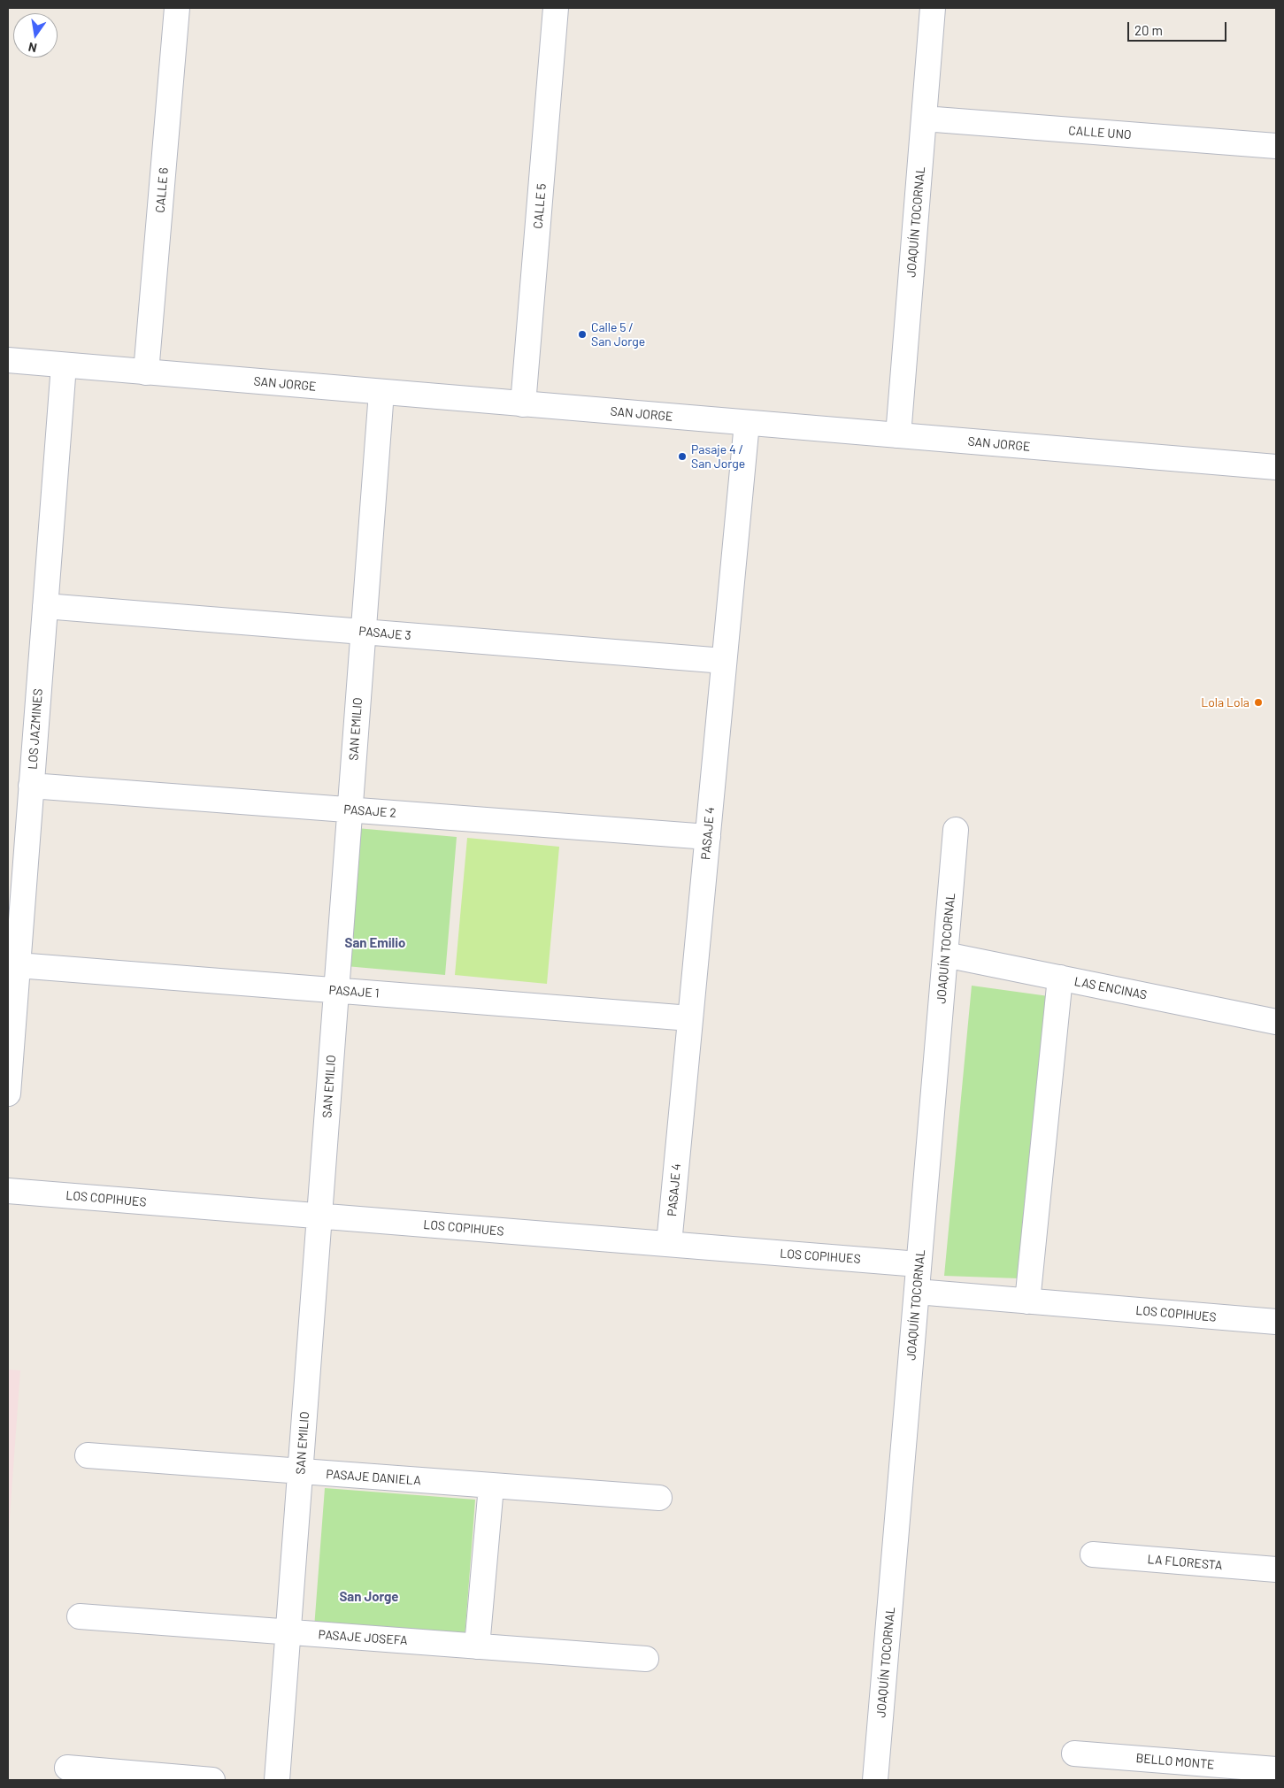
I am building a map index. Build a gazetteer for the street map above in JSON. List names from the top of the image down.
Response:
{
  "streets": {
    "street": [
      "CALLE UNO",
      "CALLE 6",
      "CALLE 5",
      "JOAQUÍN TOCORNAL",
      "SAN JORGE",
      "PASAJE 3",
      "LOS JAZMINES",
      "SAN EMILIO",
      "PASAJE 2",
      "PASAJE 4",
      "LAS ENCINAS",
      "PASAJE 1",
      "LOS COPIHUES",
      "PASAJE DANIELA",
      "LA FLORESTA",
      "PASAJE JOSEFA",
      "BELLO MONTE"
    ]
  },
  "crossings": [
    ["CALLE UNO", "JOAQUÍN TOCORNAL"],
    ["CALLE 6", "SAN JORGE"],
    ["CALLE 5", "SAN JORGE"],
    ["JOAQUÍN TOCORNAL", "SAN JORGE"],
    ["JOAQUÍN TOCORNAL", "LAS ENCINAS"],
    ["JOAQUÍN TOCORNAL", "LOS COPIHUES"],
    ["SAN JORGE", "LOS JAZMINES"],
    ["SAN JORGE", "SAN EMILIO"],
    ["SAN JORGE", "PASAJE 4"],
    ["PASAJE 3", "LOS JAZMINES"],
    ["PASAJE 3", "SAN EMILIO"],
    ["PASAJE 3", "PASAJE 4"],
    ["LOS JAZMINES", "PASAJE 2"],
    ["LOS JAZMINES", "PASAJE 1"],
    ["SAN EMILIO", "PASAJE 2"],
    ["SAN EMILIO", "PASAJE 1"],
    ["SAN EMILIO", "LOS COPIHUES"],
    ["SAN EMILIO", "PASAJE DANIELA"],
    ["SAN EMILIO", "PASAJE JOSEFA"],
    ["PASAJE 2", "PASAJE 4"],
    ["PASAJE 4", "PASAJE 1"],
    ["PASAJE 4", "LOS COPIHUES"]
  ],
  "districts": ["San Emilio", "San Jorge"],
  "places": ["Calle 5 / San Jorge", "Pasaje 4 / San Jorge", "Lola Lola"],
  "scale_bar": "20 m",
  "north": "bottom"
}
